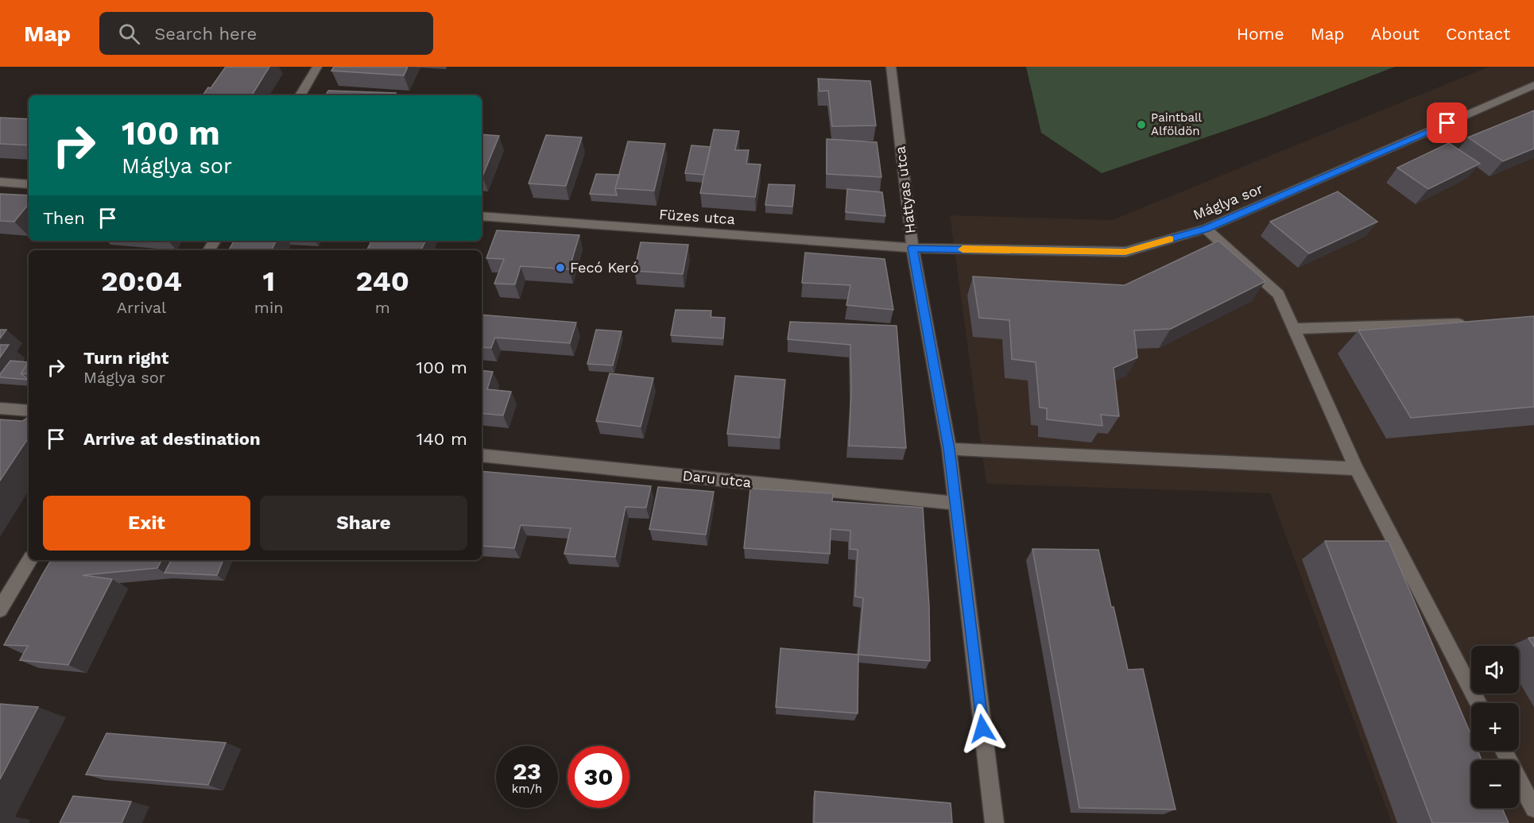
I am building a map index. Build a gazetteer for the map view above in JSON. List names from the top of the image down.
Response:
{
  "streets": {
    "street": [
      "Hattyas utca",
      "Máglya sor",
      "Füzes utca",
      "Daru utca"
    ]
  },
  "crossings": [
    ["Hattyas utca", "Máglya sor"],
    ["Hattyas utca", "Füzes utca"],
    ["Hattyas utca", "Daru utca"],
    ["Máglya sor", "Füzes utca"]
  ],
  "places": ["Paintball Alföldön", "Fecó Keró"],
  "page": {
    "header": "Map",
    "search": "Search here",
    "nav": [
      "Home",
      "Map",
      "About",
      "Contact"
    ],
    "turn": ["100 m", "Máglya sor"],
    "then": "Then",
    "eta": [
      "20:04",
      "Arrival",
      "1",
      "min",
      "240",
      "m"
    ],
    "list": [
      {
        "name": "Turn right",
        "note": "Máglya sor",
        "value": "100 m"
      },
      {
        "name": "Arrive at destination",
        "value": "140 m"
      }
    ],
    "buttons": ["Exit", "Share"],
    "map_buttons": ["+", "−"],
    "speed": "23 km/h",
    "limit": "30"
  }
}
